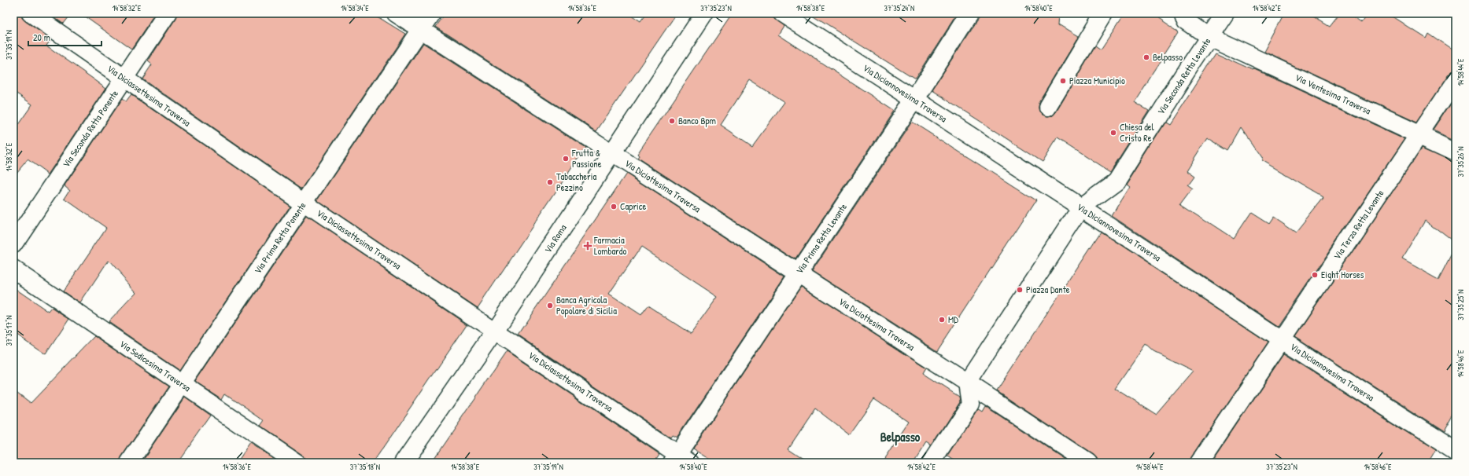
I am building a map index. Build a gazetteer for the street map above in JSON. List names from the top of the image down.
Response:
{
  "streets": {
    "street": [
      "Via Seconda Retta Levante",
      "Via Diciannovesima Traversa",
      "Via Ventesima Traversa",
      "Via Diciassettesima Traversa",
      "Via Seconda Retta Ponente",
      "Via Diciottesima Traversa",
      "Via Terza Retta Levante",
      "Via Prima Retta Ponente",
      "Via Roma",
      "Via Prima Retta Levante",
      "Via Sedicesima Traversa"
    ]
  },
  "crossings": [
    ["Via Seconda Retta Levante", "Via Diciannovesima Traversa"],
    ["Via Seconda Retta Levante", "Via Ventesima Traversa"],
    ["Via Diciannovesima Traversa", "Via Terza Retta Levante"],
    ["Via Diciannovesima Traversa", "Via Prima Retta Levante"],
    ["Via Ventesima Traversa", "Via Terza Retta Levante"],
    ["Via Diciassettesima Traversa", "Via Seconda Retta Ponente"],
    ["Via Diciassettesima Traversa", "Via Prima Retta Ponente"],
    ["Via Diciassettesima Traversa", "Via Roma"],
    ["Via Diciassettesima Traversa", "Via Prima Retta Levante"],
    ["Via Diciottesima Traversa", "Via Prima Retta Ponente"],
    ["Via Diciottesima Traversa", "Via Roma"],
    ["Via Diciottesima Traversa", "Via Prima Retta Levante"],
    ["Via Prima Retta Ponente", "Via Sedicesima Traversa"]
  ],
  "districts": ["Belpasso"],
  "places": {
    "other": [
      "Belpasso",
      "Piazza Municipio",
      "Banco Bpm",
      "Chiesa del Cristo Re",
      "Frutta & Passione",
      "Tabaccheria Pezzino",
      "Caprice",
      "Eight Horses",
      "Piazza Dante",
      "Banca Agricola Popolare di Sicilia",
      "MD"
    ],
    "health": ["Farmacia Lombardo"]
  },
  "scale_bar": "20 m",
  "coordinates": [
    "14°58'32\"E",
    "14°58'34\"E",
    "14°58'36\"E",
    "37°35'23\"N",
    "14°58'38\"E",
    "37°35'24\"N",
    "14°58'40\"E",
    "14°58'42\"E",
    "37°35'19\"N",
    "14°58'44\"E",
    "37°35'26\"N",
    "37°35'25\"N",
    "37°35'17\"N",
    "14°58'46\"E",
    "37°35'18\"N"
  ]
}
